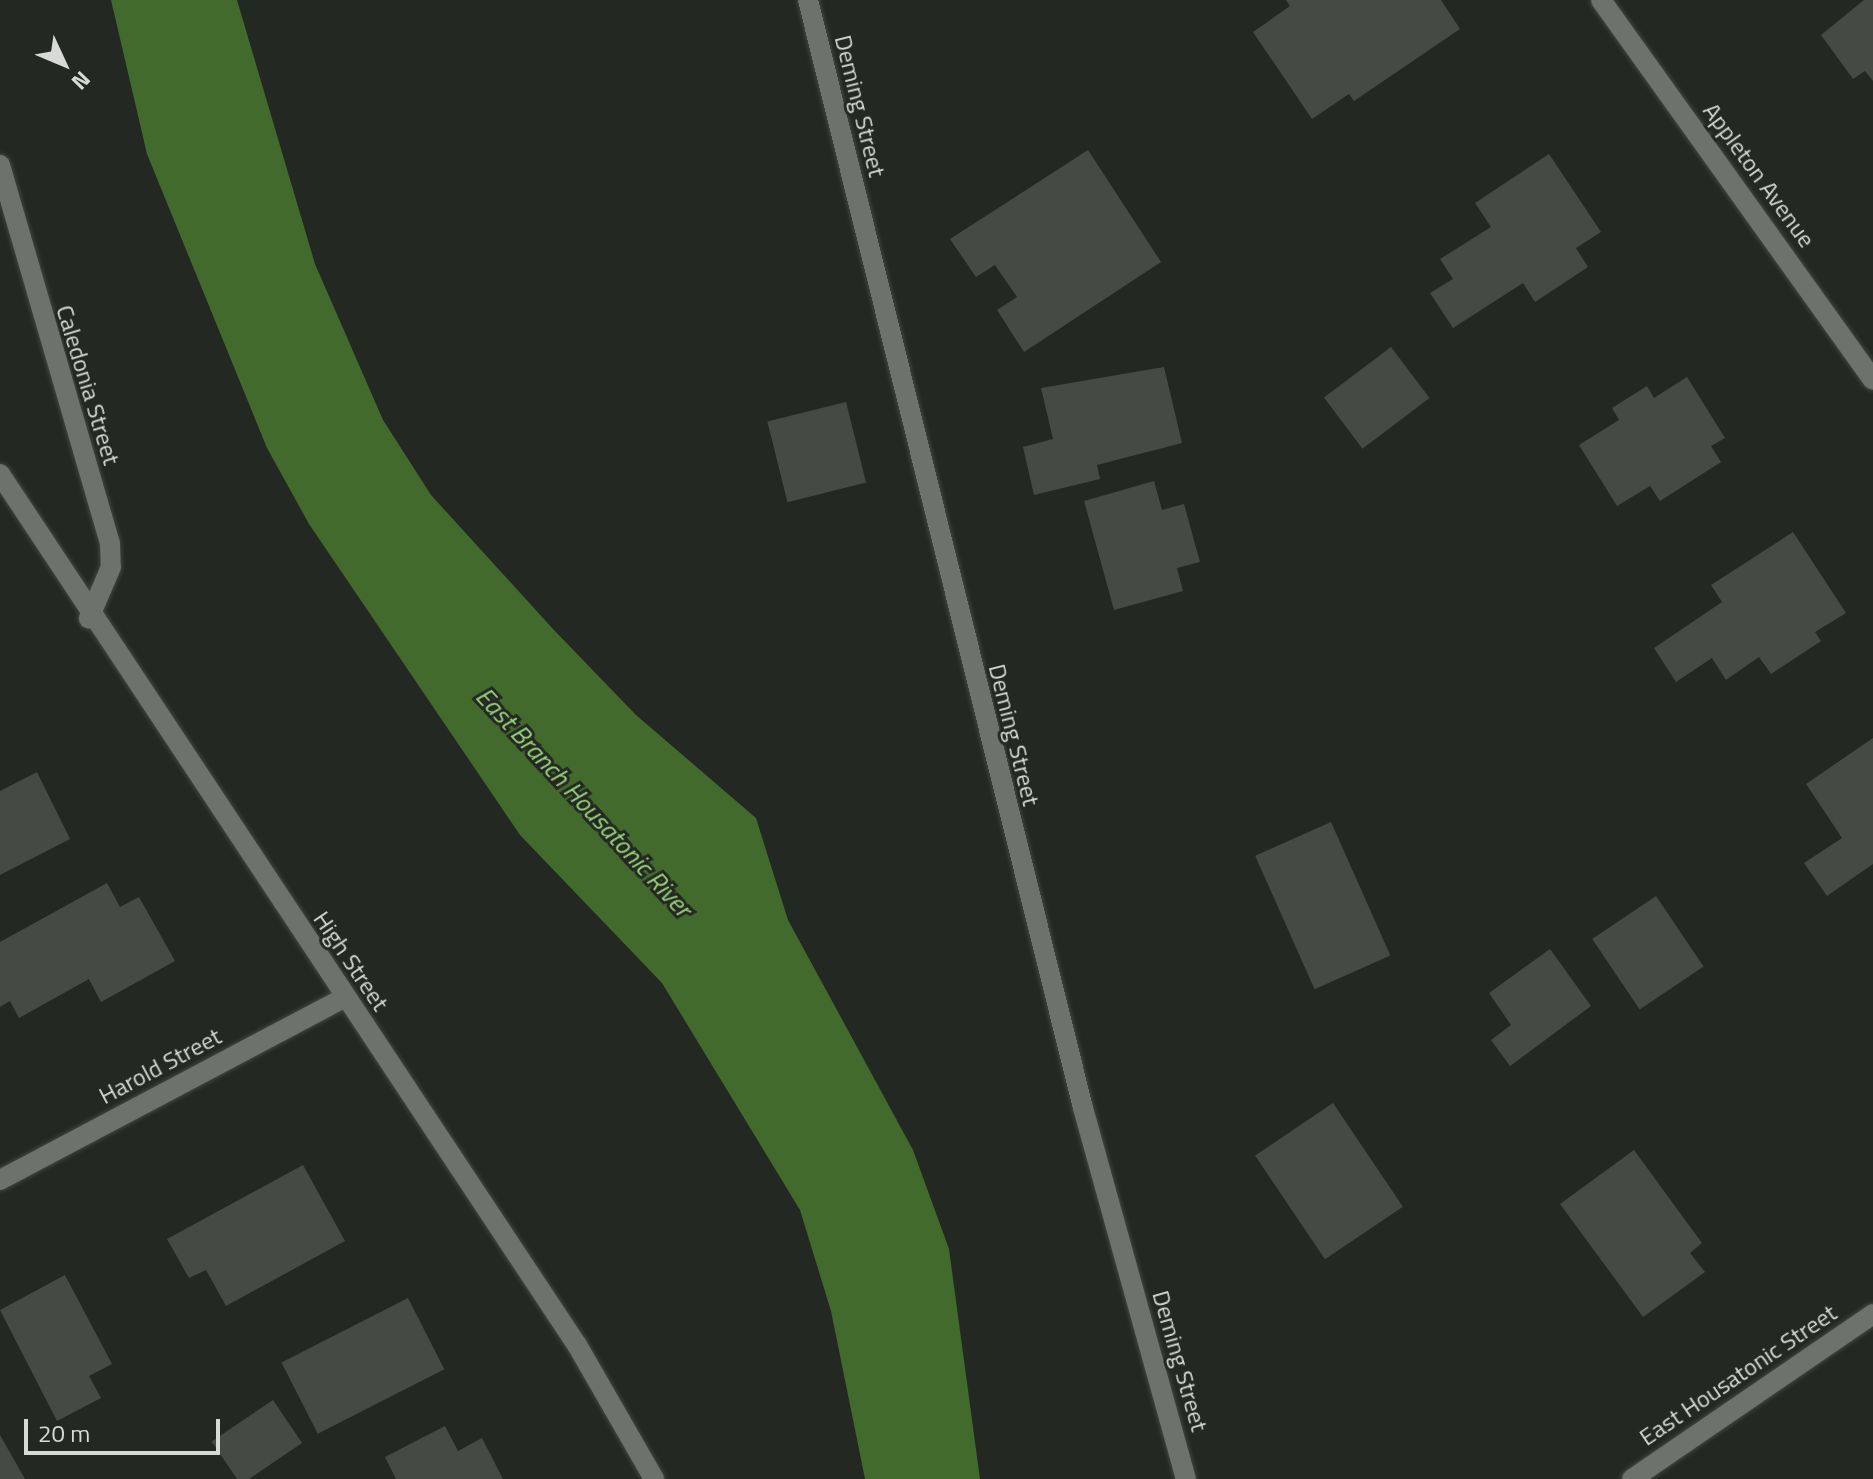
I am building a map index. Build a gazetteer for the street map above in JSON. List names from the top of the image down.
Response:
{
  "streets": {
    "street": [
      "Deming Street",
      "Appleton Avenue",
      "Caledonia Street",
      "High Street",
      "Harold Street",
      "East Housatonic Street"
    ]
  },
  "crossings": [
    ["Caledonia Street", "High Street"],
    ["High Street", "Harold Street"]
  ],
  "water": ["East Branch Housatonic River"],
  "scale_bar": "20 m",
  "north": "bottom right"
}
